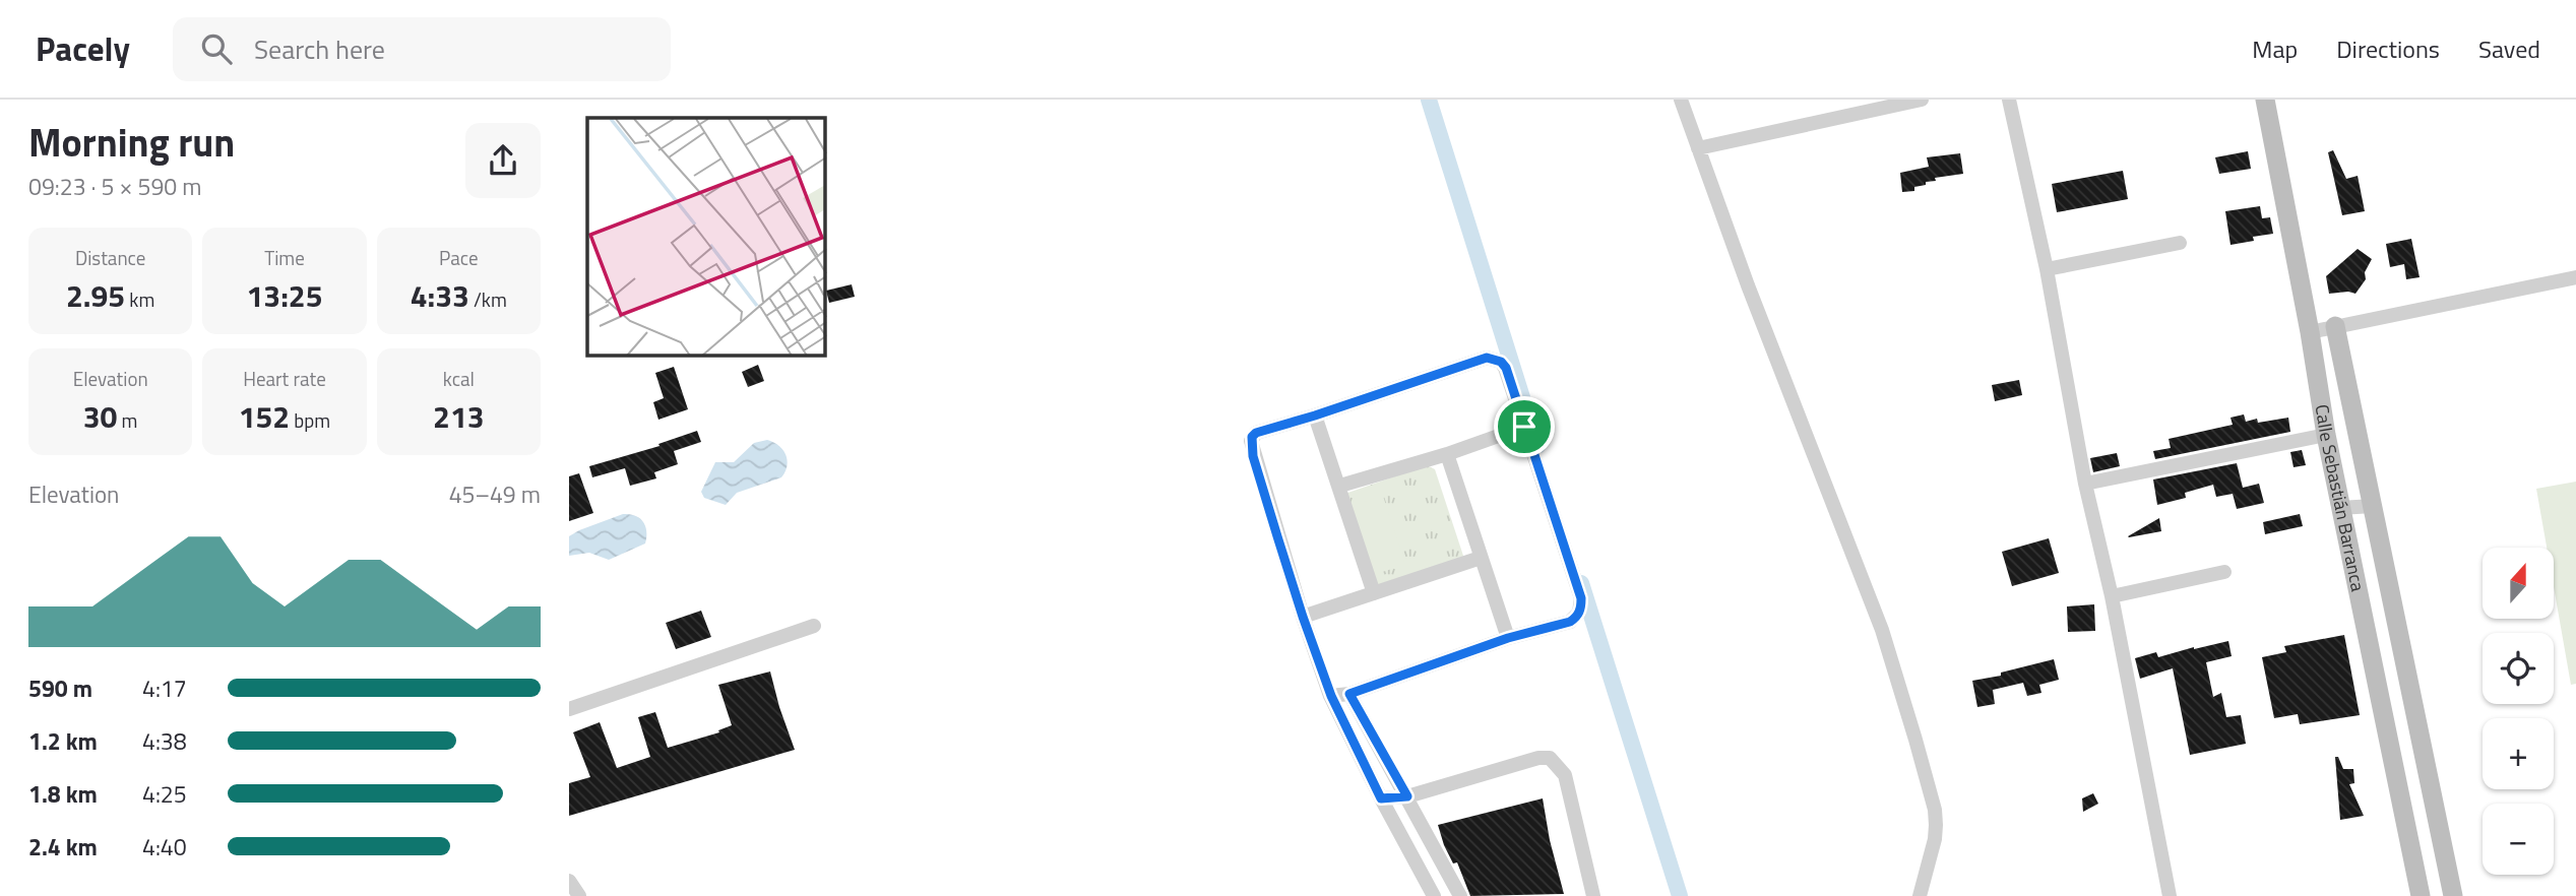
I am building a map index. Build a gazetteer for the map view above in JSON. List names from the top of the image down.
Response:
{
  "streets": {
    "street": ["Calle Sebastián Barranca"]
  },
  "north": "top",
  "page": {
    "header": "Pacely",
    "search": "Search here",
    "nav": ["Map", "Directions", "Saved"],
    "heading": ["Morning run", "09:23 · 5 × 590 m"],
    "stats": [
      ["Distance", "2.95 km"],
      ["Time", "13:25"],
      ["Pace", "4:33 /km"],
      ["Elevation", "30 m"],
      ["Heart rate", "152 bpm"],
      ["kcal", "213"]
    ],
    "chart": ["Elevation", "45–49 m"],
    "map_buttons": ["+", "−"],
    "list": [
      {
        "name": "590 m",
        "note": "4:17"
      },
      {
        "name": "1.2 km",
        "note": "4:38"
      },
      {
        "name": "1.8 km",
        "note": "4:25"
      },
      {
        "name": "2.4 km",
        "note": "4:40"
      }
    ]
  }
}
